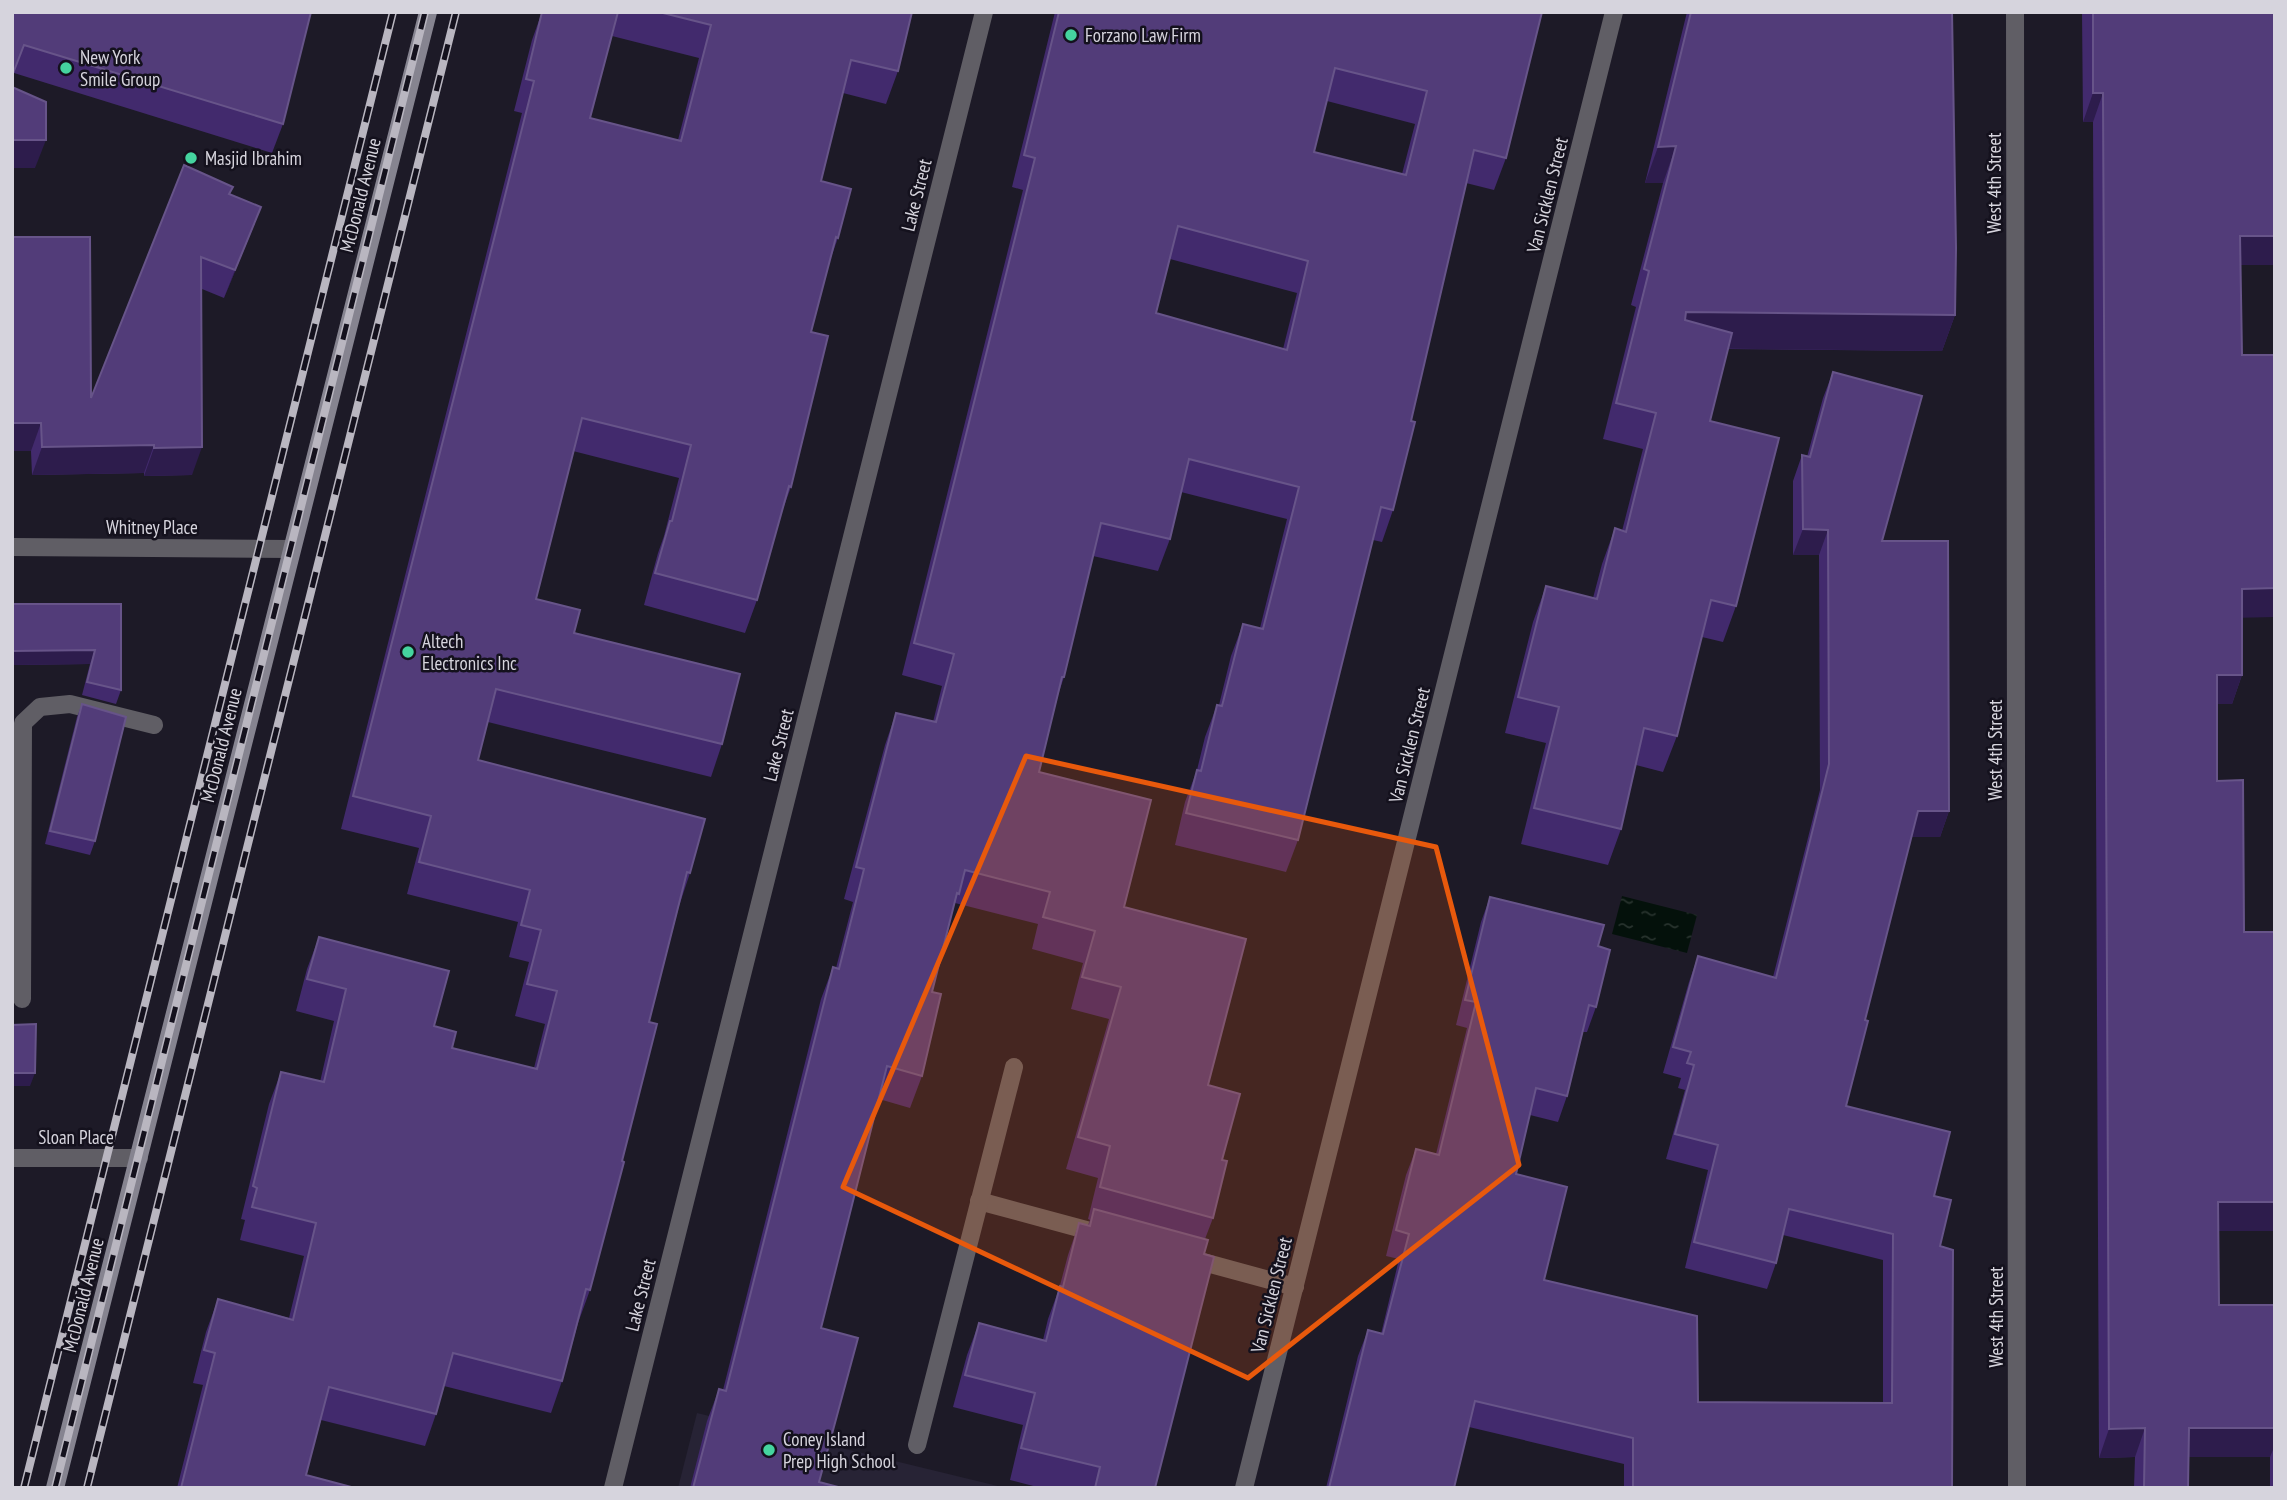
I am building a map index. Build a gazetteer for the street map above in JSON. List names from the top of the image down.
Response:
{
  "streets": {
    "main road": ["McDonald Avenue"],
    "street": [
      "West 4th Street",
      "Lake Street",
      "Van Sicklen Street",
      "Whitney Place",
      "Sloan Place"
    ]
  },
  "crossings": [
    ["McDonald Avenue", "Whitney Place"],
    ["McDonald Avenue", "Sloan Place"]
  ],
  "places": [
    "Forzano Law Firm",
    "New York Smile Group",
    "Masjid Ibrahim",
    "Altech Electronics Inc",
    "Coney Island Prep High School"
  ]
}
